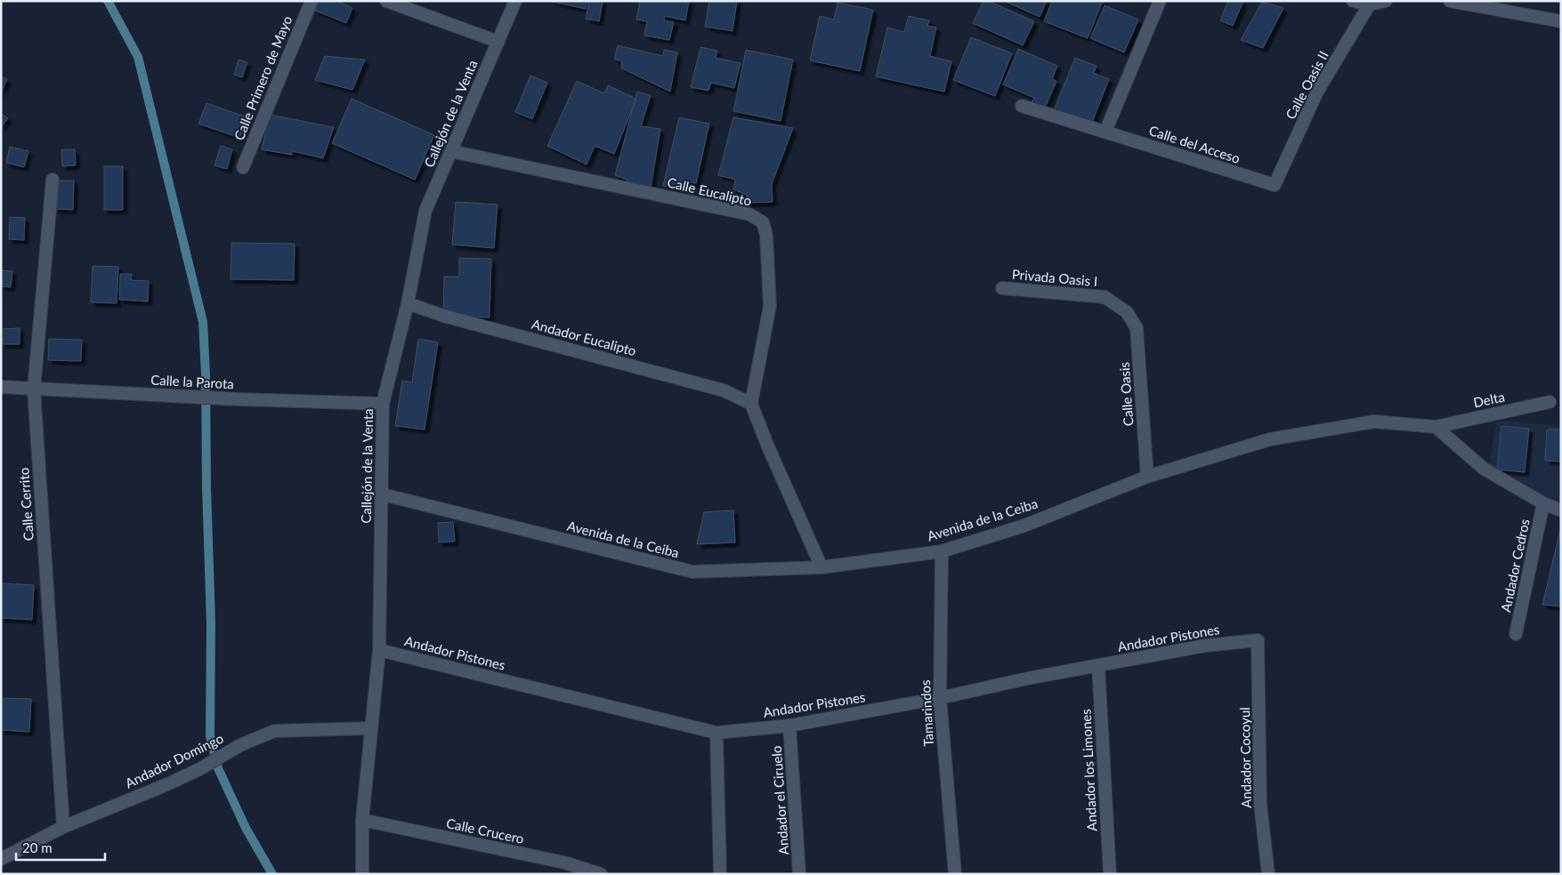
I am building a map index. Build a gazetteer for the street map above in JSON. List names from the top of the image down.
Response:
{
  "streets": {
    "street": [
      "Calle Primero de Mayo",
      "Calle Oasis II",
      "Callejón de la Venta",
      "Calle del Acceso",
      "Calle Eucalipto",
      "Privada Oasis I",
      "Andador Eucalipto",
      "Calle la Parota",
      "Calle Oasis",
      "Delta",
      "Calle Cerrito",
      "Avenida de la Ceiba",
      "Andador Cedros",
      "Andador Pistones",
      "Tamarindos",
      "Andador Cocoyul",
      "Andador Domingo",
      "Andador los Limones",
      "Andador el Ciruelo",
      "Calle Crucero"
    ]
  },
  "crossings": [
    ["Calle Oasis II", "Calle del Acceso"],
    ["Callejón de la Venta", "Calle Eucalipto"],
    ["Callejón de la Venta", "Andador Eucalipto"],
    ["Callejón de la Venta", "Calle la Parota"],
    ["Callejón de la Venta", "Avenida de la Ceiba"],
    ["Callejón de la Venta", "Andador Pistones"],
    ["Callejón de la Venta", "Andador Domingo"],
    ["Callejón de la Venta", "Calle Crucero"],
    ["Calle Eucalipto", "Andador Eucalipto"],
    ["Privada Oasis I", "Calle Oasis"],
    ["Calle la Parota", "Calle Cerrito"],
    ["Calle Oasis", "Avenida de la Ceiba"],
    ["Delta", "Avenida de la Ceiba"],
    ["Calle Cerrito", "Andador Domingo"],
    ["Avenida de la Ceiba", "Tamarindos"],
    ["Andador Pistones", "Tamarindos"],
    ["Andador Pistones", "Andador Cocoyul"],
    ["Andador Pistones", "Andador los Limones"],
    ["Andador Pistones", "Andador el Ciruelo"]
  ],
  "scale_bar": "20 m"
}
